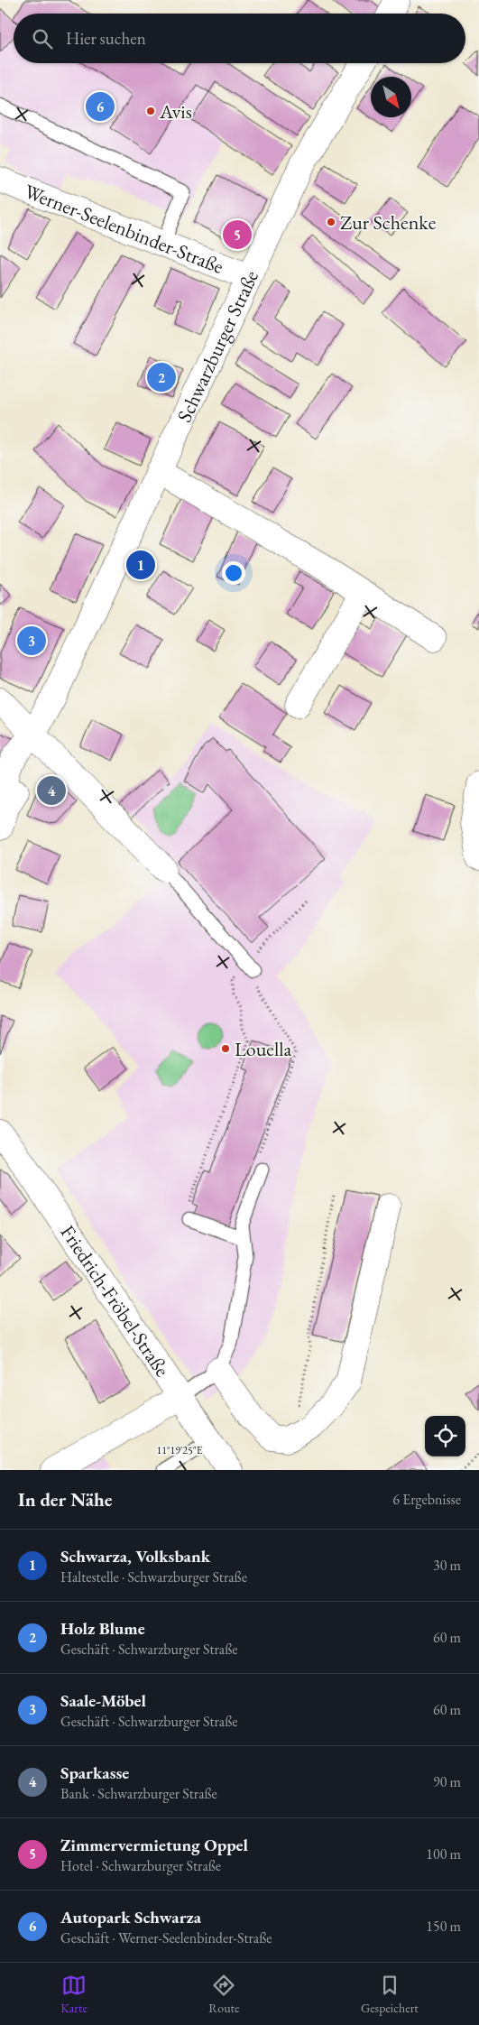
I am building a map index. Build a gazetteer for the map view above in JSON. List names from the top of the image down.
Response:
{
  "streets": {
    "street": ["Werner-Seelenbinder-Straße", "Schwarzburger Straße", "Friedrich-Fröbel-Straße"]
  },
  "crossings": [
    ["Werner-Seelenbinder-Straße", "Schwarzburger Straße"]
  ],
  "places": ["Avis", "Zur Schenke", "Louella"],
  "north": "bottom right",
  "page": {
    "search": "Hier suchen",
    "pins": [
      "6",
      "5",
      "2",
      "1",
      "3",
      "4"
    ],
    "heading": ["In der Nähe", "6 Ergebnisse"],
    "list": [
      {
        "mark": "1",
        "name": "Schwarza, Volksbank",
        "note": "Haltestelle · Schwarzburger Straße",
        "value": "30 m"
      },
      {
        "mark": "2",
        "name": "Holz Blume",
        "note": "Geschäft · Schwarzburger Straße",
        "value": "60 m"
      },
      {
        "mark": "3",
        "name": "Saale-Möbel",
        "note": "Geschäft · Schwarzburger Straße",
        "value": "60 m"
      },
      {
        "mark": "4",
        "name": "Sparkasse",
        "note": "Bank · Schwarzburger Straße",
        "value": "90 m"
      },
      {
        "mark": "5",
        "name": "Zimmervermietung Oppel",
        "note": "Hotel · Schwarzburger Straße",
        "value": "100 m"
      },
      {
        "mark": "6",
        "name": "Autopark Schwarza",
        "note": "Geschäft · Werner-Seelenbinder-Straße",
        "value": "150 m"
      }
    ],
    "nav": ["Karte", "Route", "Gespeichert"]
  },
  "coordinates": ["11°19'25\"E"]
}
